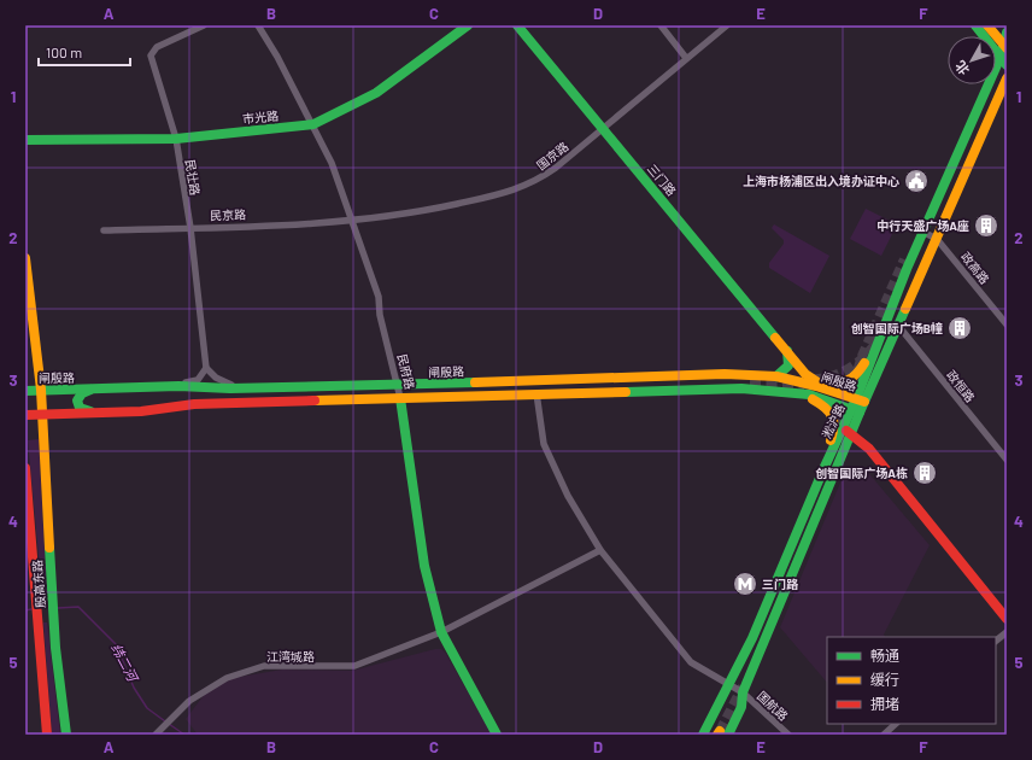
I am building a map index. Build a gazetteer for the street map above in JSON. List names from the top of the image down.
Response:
{
  "streets": {
    "main road": [
      "市光路",
      "三门路",
      "民府路",
      "闸殷路",
      "淞沪路",
      "殷高东路"
    ],
    "street": [
      "国京路",
      "民壮路",
      "民京路",
      "政高路",
      "政恒路",
      "江湾城路",
      "国航路"
    ]
  },
  "crossings": [
    ["市光路", "民壮路"],
    ["市光路", "民府路"],
    ["国京路", "三门路"],
    ["国京路", "民京路"],
    ["国京路", "民府路"],
    ["民壮路", "民京路"],
    ["三门路", "闸殷路"],
    ["民京路", "民府路"],
    ["政高路", "淞沪路"],
    ["民府路", "闸殷路"],
    ["民府路", "江湾城路"],
    ["闸殷路", "淞沪路"],
    ["闸殷路", "殷高东路"],
    ["闸殷路", "国航路"],
    ["政恒路", "淞沪路"],
    ["淞沪路", "国航路"],
    ["江湾城路", "国航路"]
  ],
  "water": ["纬二河"],
  "places": {
    "public building": ["上海市杨浦区出入境办证中心"],
    "building": ["中行天盛广场A座", "创智国际广场B幢", "创智国际广场A栋"],
    "metro station": ["三门路"]
  },
  "legend": ["畅通", "缓行", "拥堵"],
  "scale_bar": "100 m",
  "north": "bottom left",
  "grid": {
    "columns": [
      "A",
      "B",
      "C",
      "D",
      "E",
      "F"
    ],
    "rows": [
      "1",
      "2",
      "3",
      "4",
      "5"
    ]
  }
}
